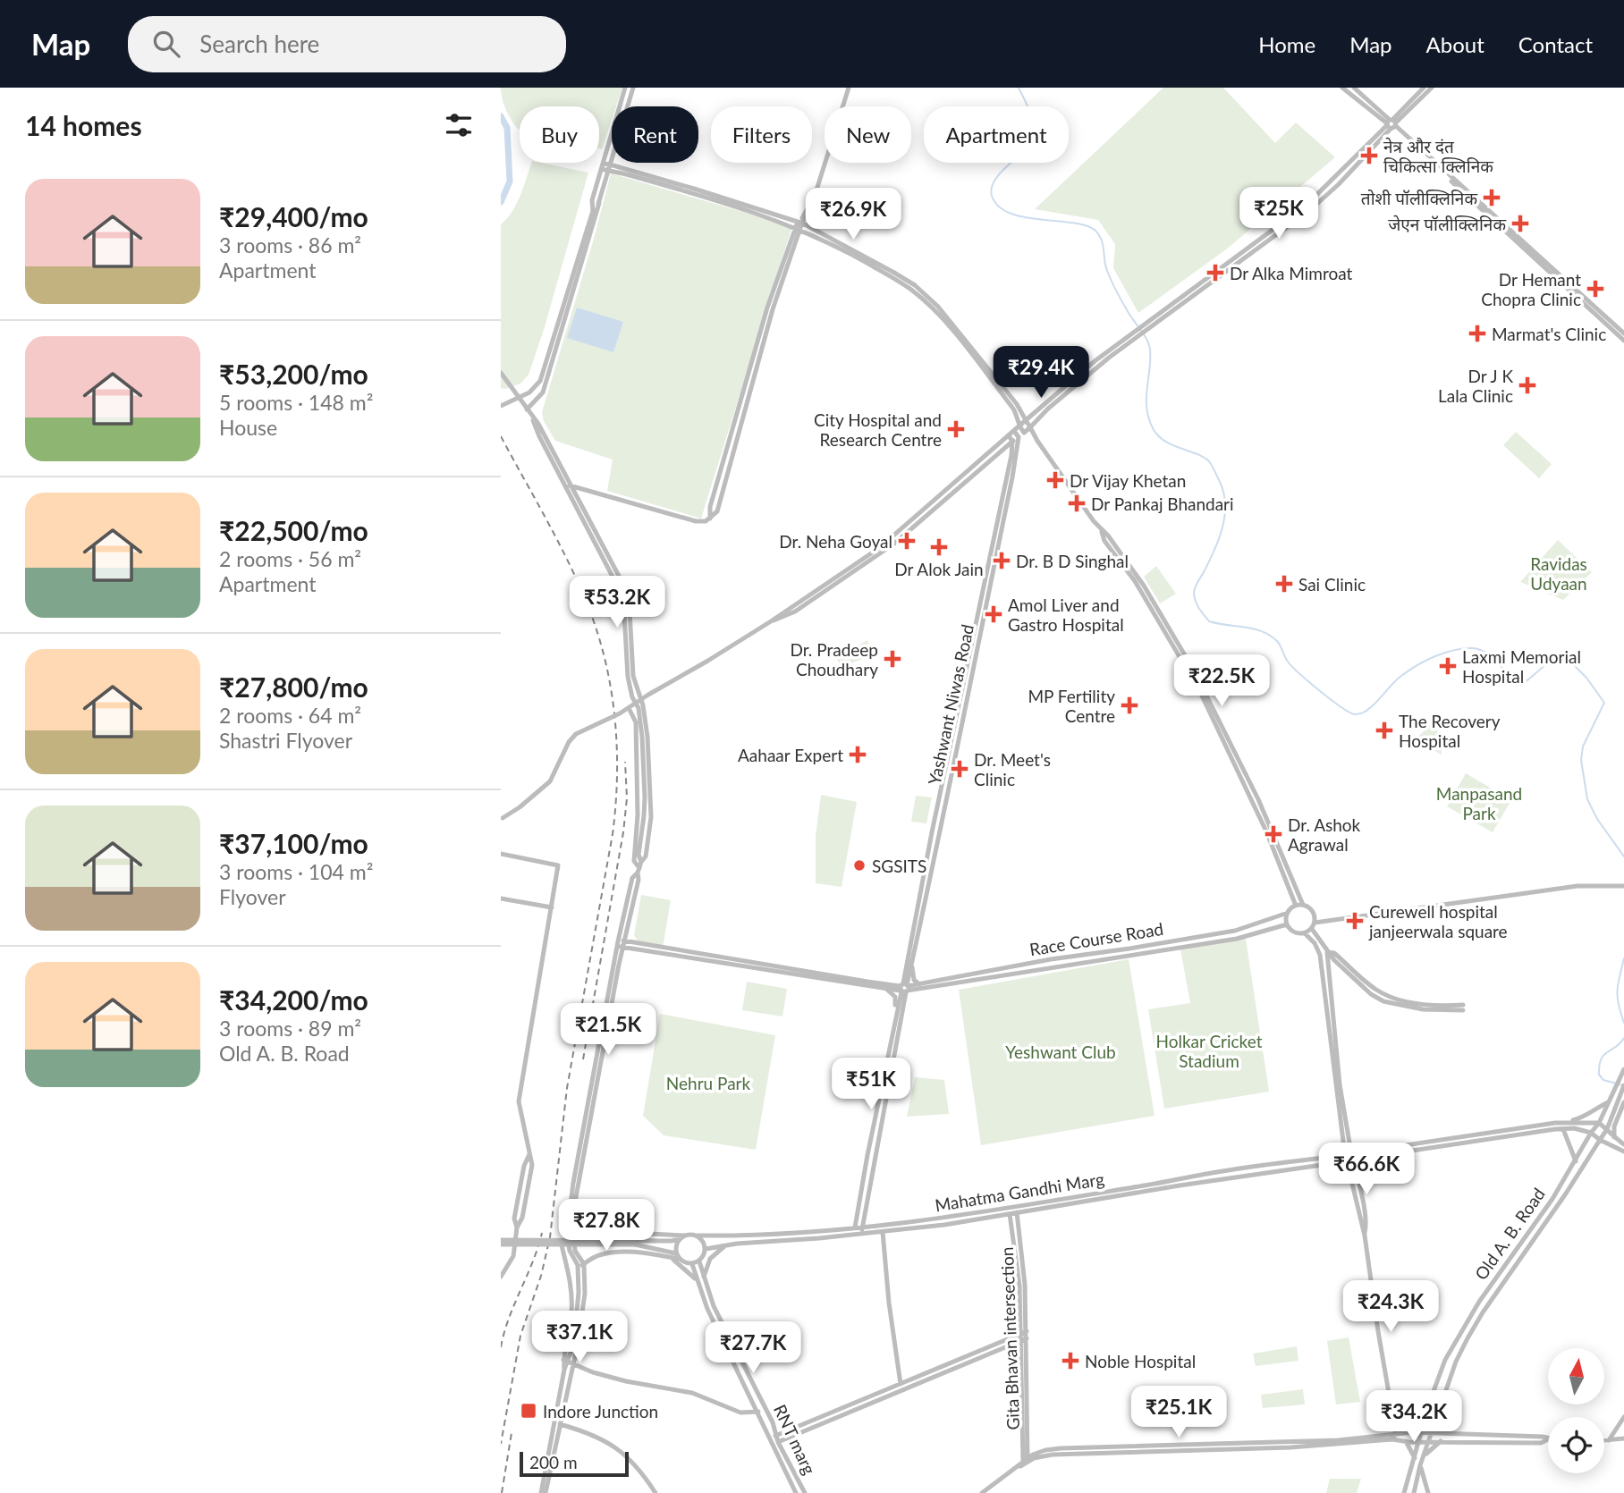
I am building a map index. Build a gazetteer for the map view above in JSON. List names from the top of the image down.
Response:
{
  "streets": {
    "main road": [
      "Yashwant Niwas Road",
      "Race Course Road",
      "Mahatma Gandhi Marg",
      "Old A. B. Road",
      "Gita Bhavan intersection",
      "RNT marg"
    ]
  },
  "crossings": [
    ["Yashwant Niwas Road", "Race Course Road"],
    ["Yashwant Niwas Road", "Mahatma Gandhi Marg"],
    ["Mahatma Gandhi Marg", "Old A. B. Road"],
    ["Mahatma Gandhi Marg", "Gita Bhavan intersection"],
    ["Mahatma Gandhi Marg", "RNT marg"]
  ],
  "parks": [
    "Ravidas Udyaan",
    "Manpasand Park",
    "Holkar Cricket Stadium",
    "Yeshwant Club",
    "Nehru Park"
  ],
  "places": {
    "health": [
      "नेत्र और दंत चिकित्सा क्लिनिक",
      "तोशी पॉलीक्लिनिक",
      "जेएन पॉलीक्लिनिक",
      "Dr Alka Mimroat",
      "Dr Hemant Chopra Clinic",
      "Marmat's Clinic",
      "Dr J K Lala Clinic",
      "City Hospital and Research Centre",
      "Dr Vijay Khetan",
      "Dr Pankaj Bhandari",
      "Dr. Neha Goyal",
      "Dr Alok Jain",
      "Dr. B D Singhal",
      "Sai Clinic",
      "Amol Liver and Gastro Hospital",
      "Dr. Pradeep Choudhary",
      "Laxmi Memorial Hospital",
      "MP Fertility Centre",
      "The Recovery Hospital",
      "Aahaar Expert",
      "Dr. Meet's Clinic",
      "Dr. Ashok Agrawal",
      "Curewell hospital janjeerwala square",
      "Noble Hospital"
    ],
    "other": ["SGSITS"],
    "transit": ["Indore Junction"]
  },
  "scale_bar": "200 m",
  "north": "top",
  "page": {
    "header": "Map",
    "search": "Search here",
    "nav": [
      "Home",
      "Map",
      "About",
      "Contact"
    ],
    "heading": "14 homes",
    "chip": [
      "Buy",
      "Rent",
      "Filters",
      "New",
      "Apartment"
    ],
    "list": [
      {
        "name": "₹29,400/mo",
        "note": "3 rooms · 86 m² · Apartment"
      },
      {
        "name": "₹53,200/mo",
        "note": "5 rooms · 148 m² · House"
      },
      {
        "name": "₹22,500/mo",
        "note": "2 rooms · 56 m² · Apartment"
      },
      {
        "name": "₹27,800/mo",
        "note": "2 rooms · 64 m² · Shastri Flyover"
      },
      {
        "name": "₹37,100/mo",
        "note": "3 rooms · 104 m² · Flyover"
      },
      {
        "name": "₹34,200/mo",
        "note": "3 rooms · 89 m² · Old A. B. Road"
      }
    ],
    "price": [
      "₹25K",
      "₹26.9K",
      "₹29.4K",
      "₹53.2K",
      "₹22.5K",
      "₹21.5K",
      "₹51K",
      "₹66.6K",
      "₹27.8K",
      "₹24.3K",
      "₹37.1K",
      "₹27.7K",
      "₹25.1K",
      "₹34.2K"
    ],
    "scale": "200 m"
  }
}
